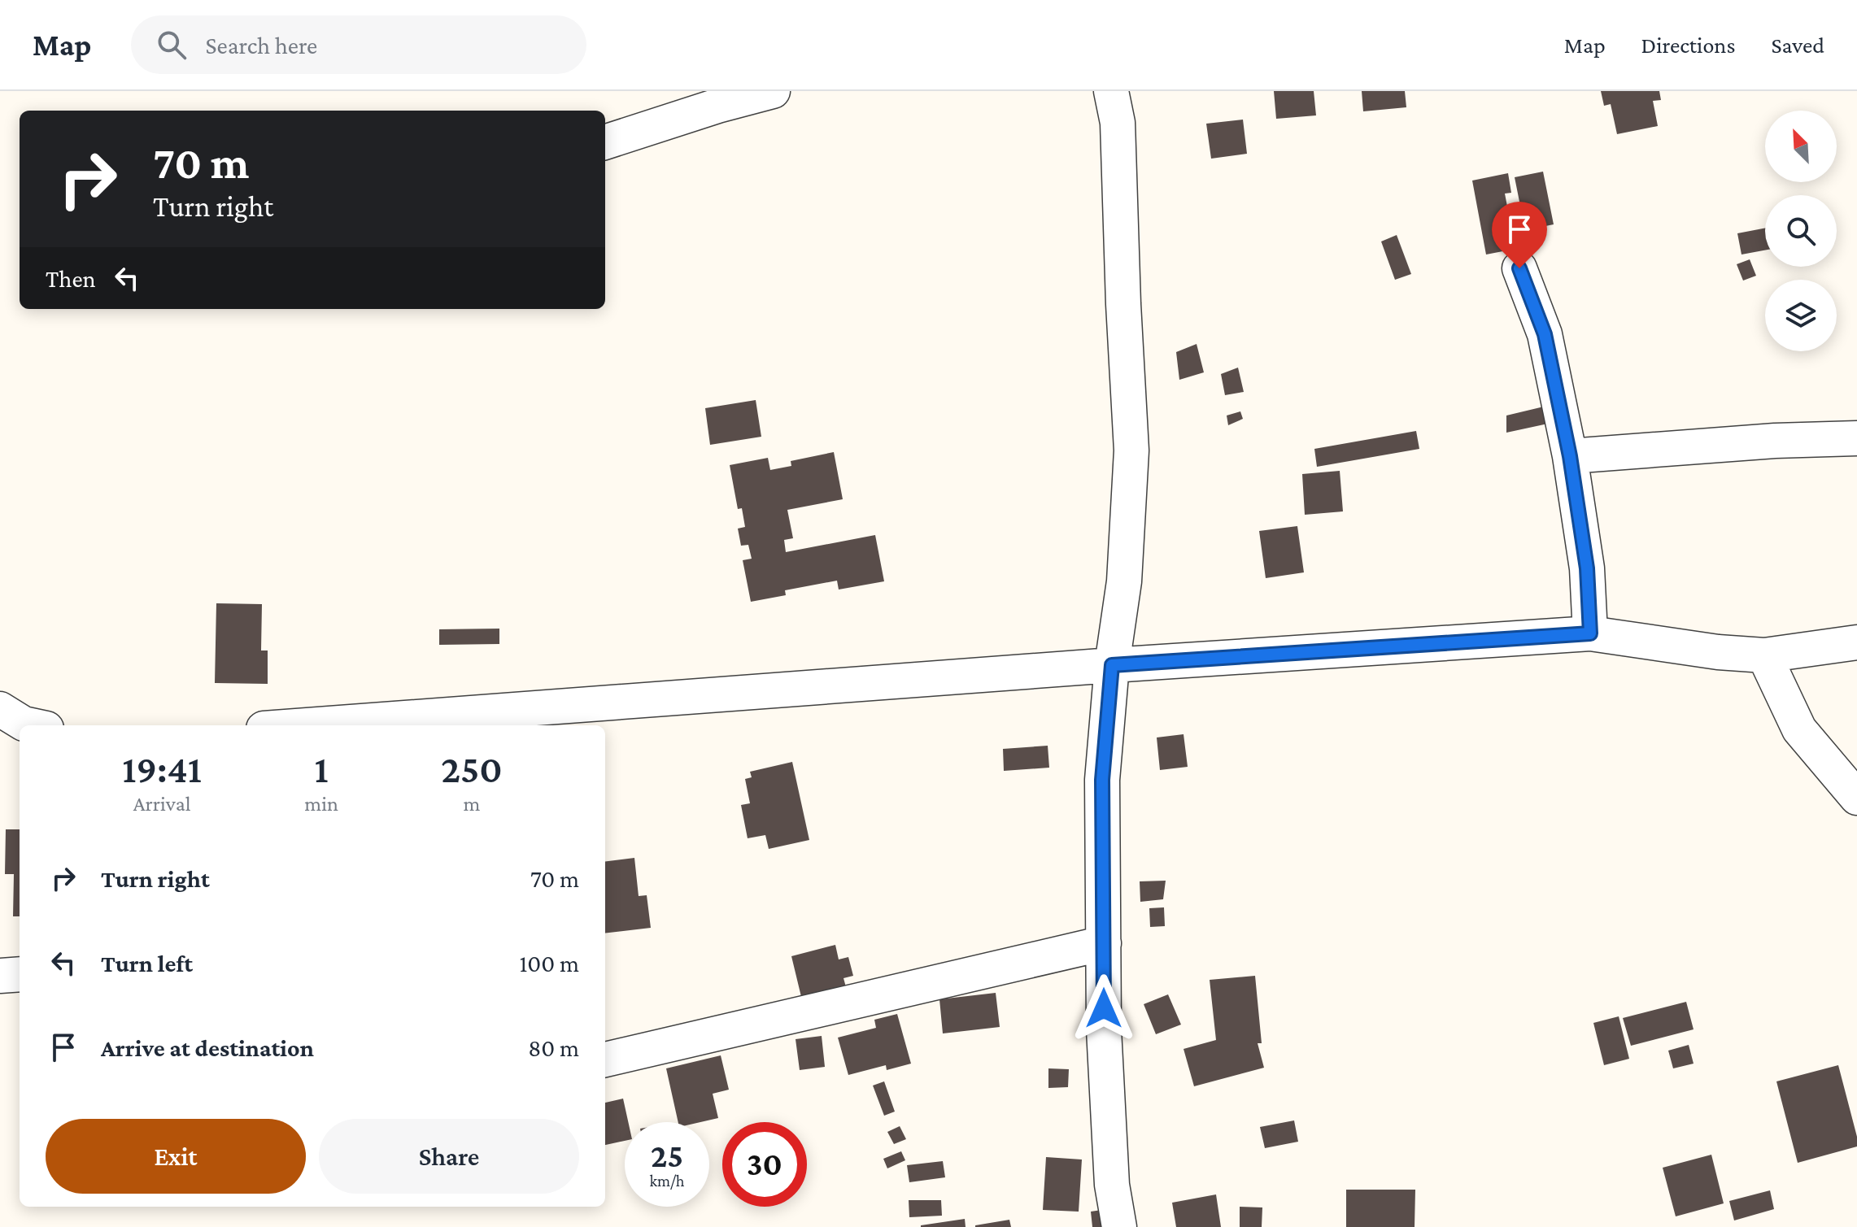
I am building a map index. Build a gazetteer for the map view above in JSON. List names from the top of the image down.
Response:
{
  "north": "top left",
  "page": {
    "header": "Map",
    "search": "Search here",
    "nav": ["Map", "Directions", "Saved"],
    "turn": ["70 m", "Turn right"],
    "then": "Then",
    "eta": [
      "19:41",
      "Arrival",
      "1",
      "min",
      "250",
      "m"
    ],
    "list": [
      {
        "name": "Turn right",
        "value": "70 m"
      },
      {
        "name": "Turn left",
        "value": "100 m"
      },
      {
        "name": "Arrive at destination",
        "value": "80 m"
      }
    ],
    "buttons": ["Exit", "Share"],
    "speed": "25 km/h",
    "limit": "30"
  }
}
